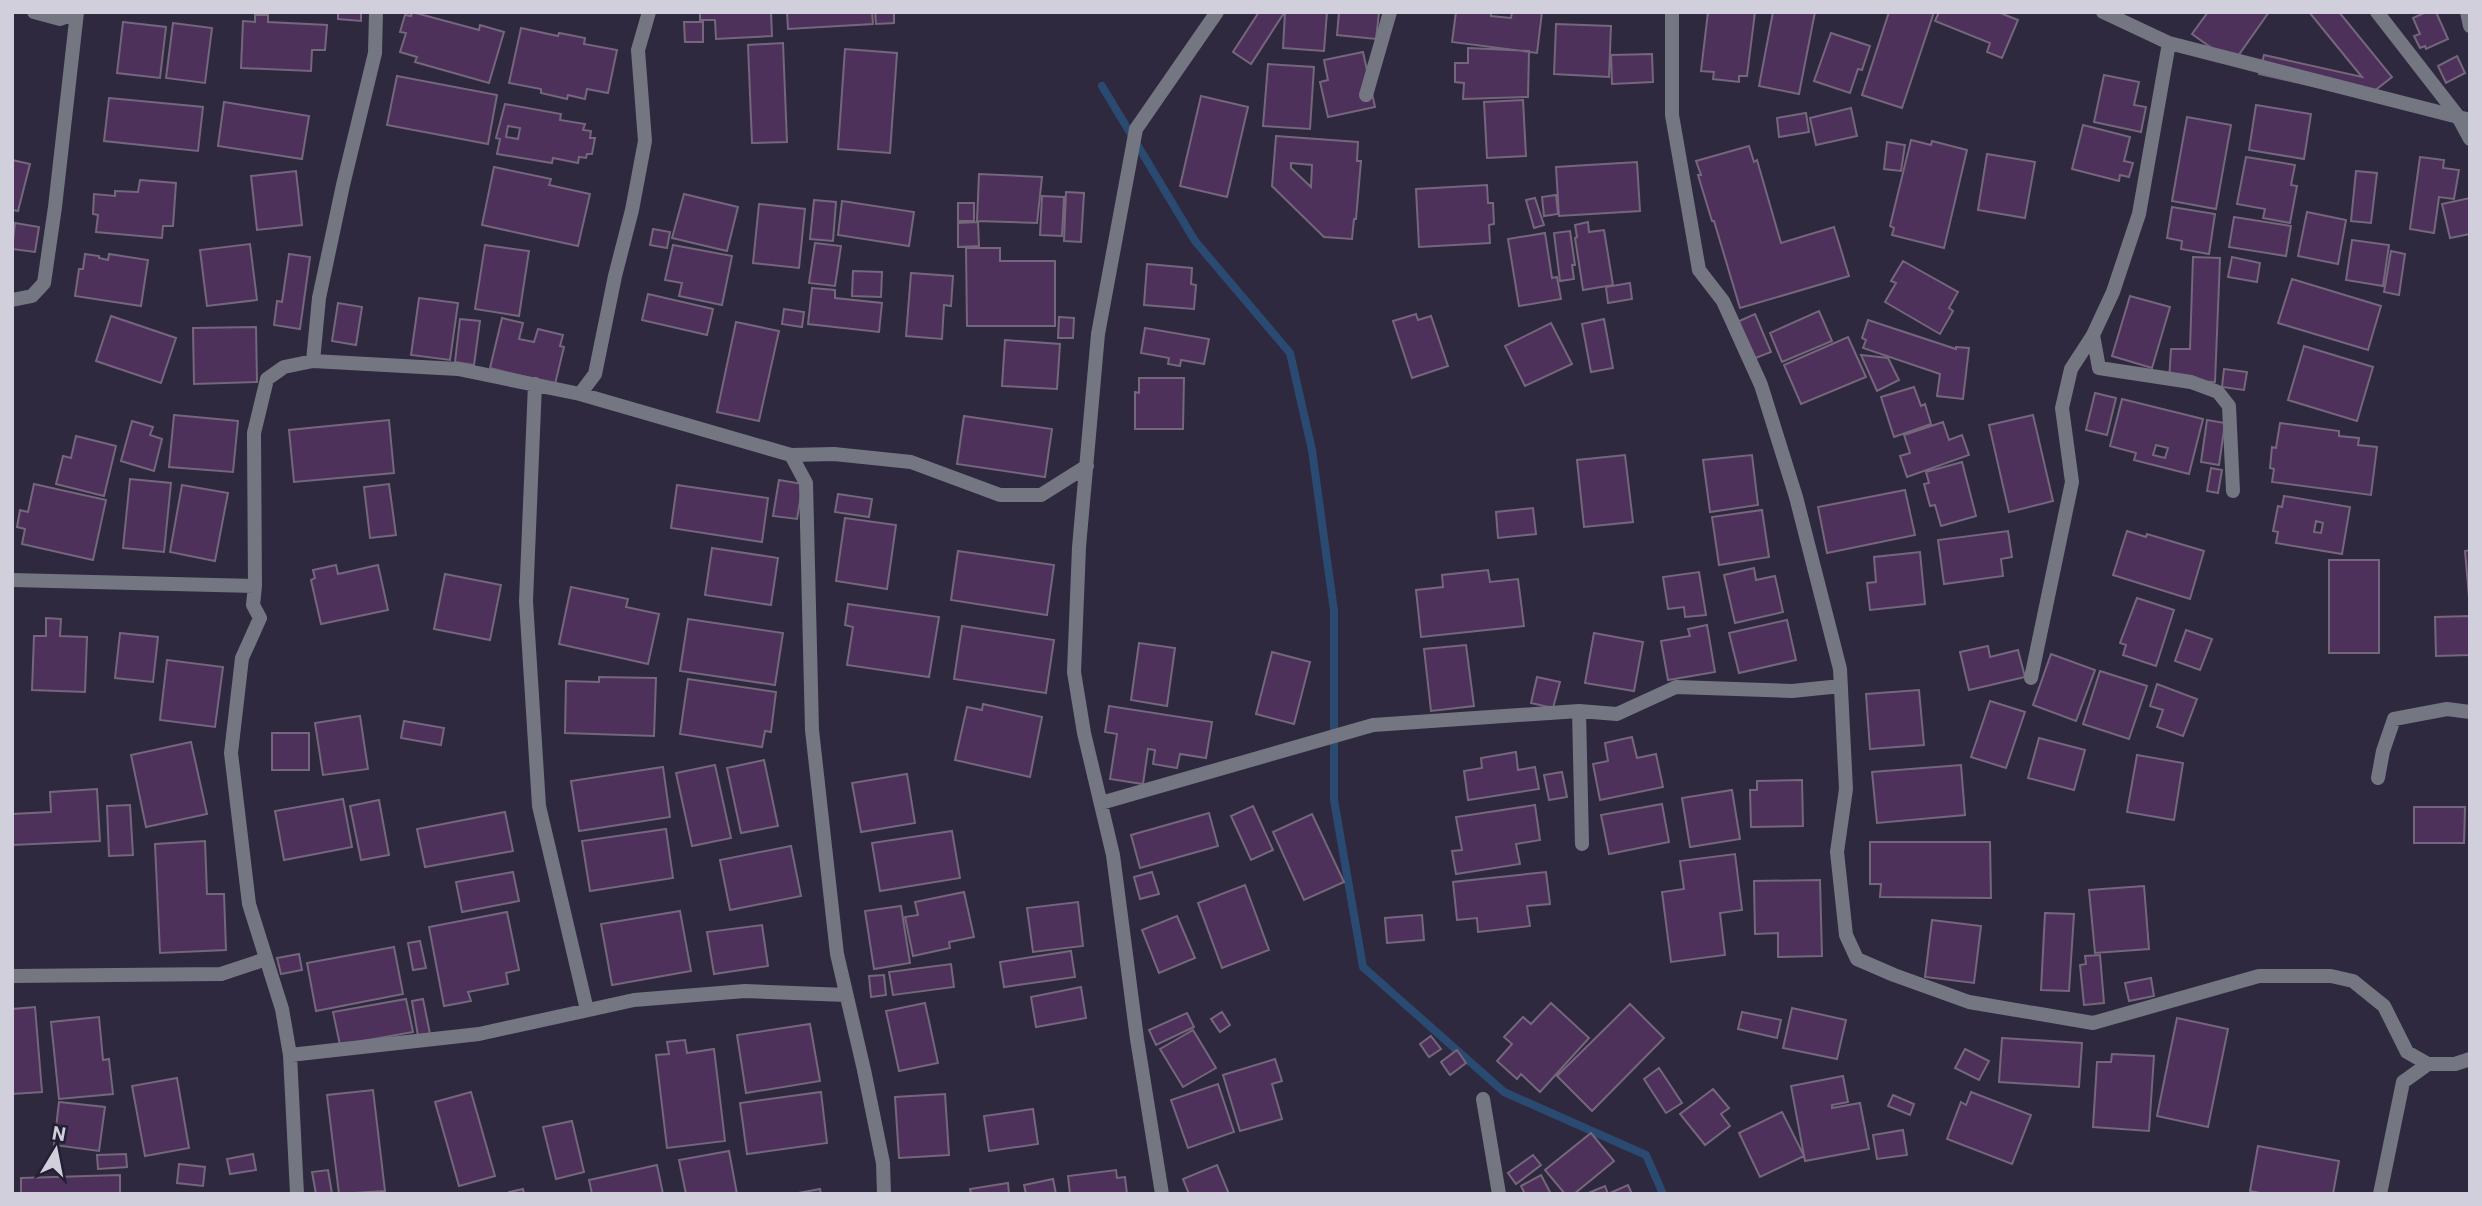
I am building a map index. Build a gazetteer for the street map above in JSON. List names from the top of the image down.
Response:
{
  "north": "top"
}
